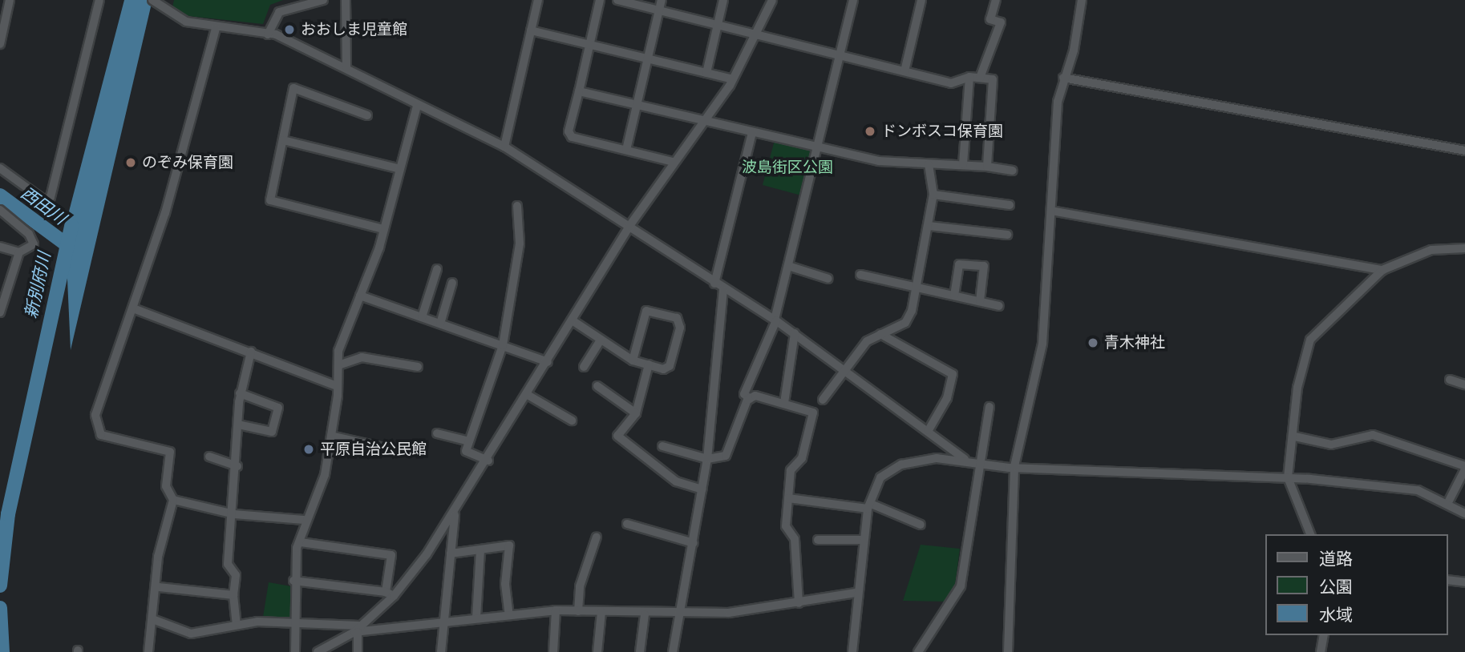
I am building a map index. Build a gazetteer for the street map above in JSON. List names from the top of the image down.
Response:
{
  "water": ["西田川", "新別府川"],
  "parks": ["波島街区公園"],
  "places": [
    "おおしま児童館",
    "ドンボスコ保育園",
    "のぞみ保育園",
    "青木神社",
    "平原自治公民館"
  ],
  "legend": ["道路", "公園", "水域"]
}
